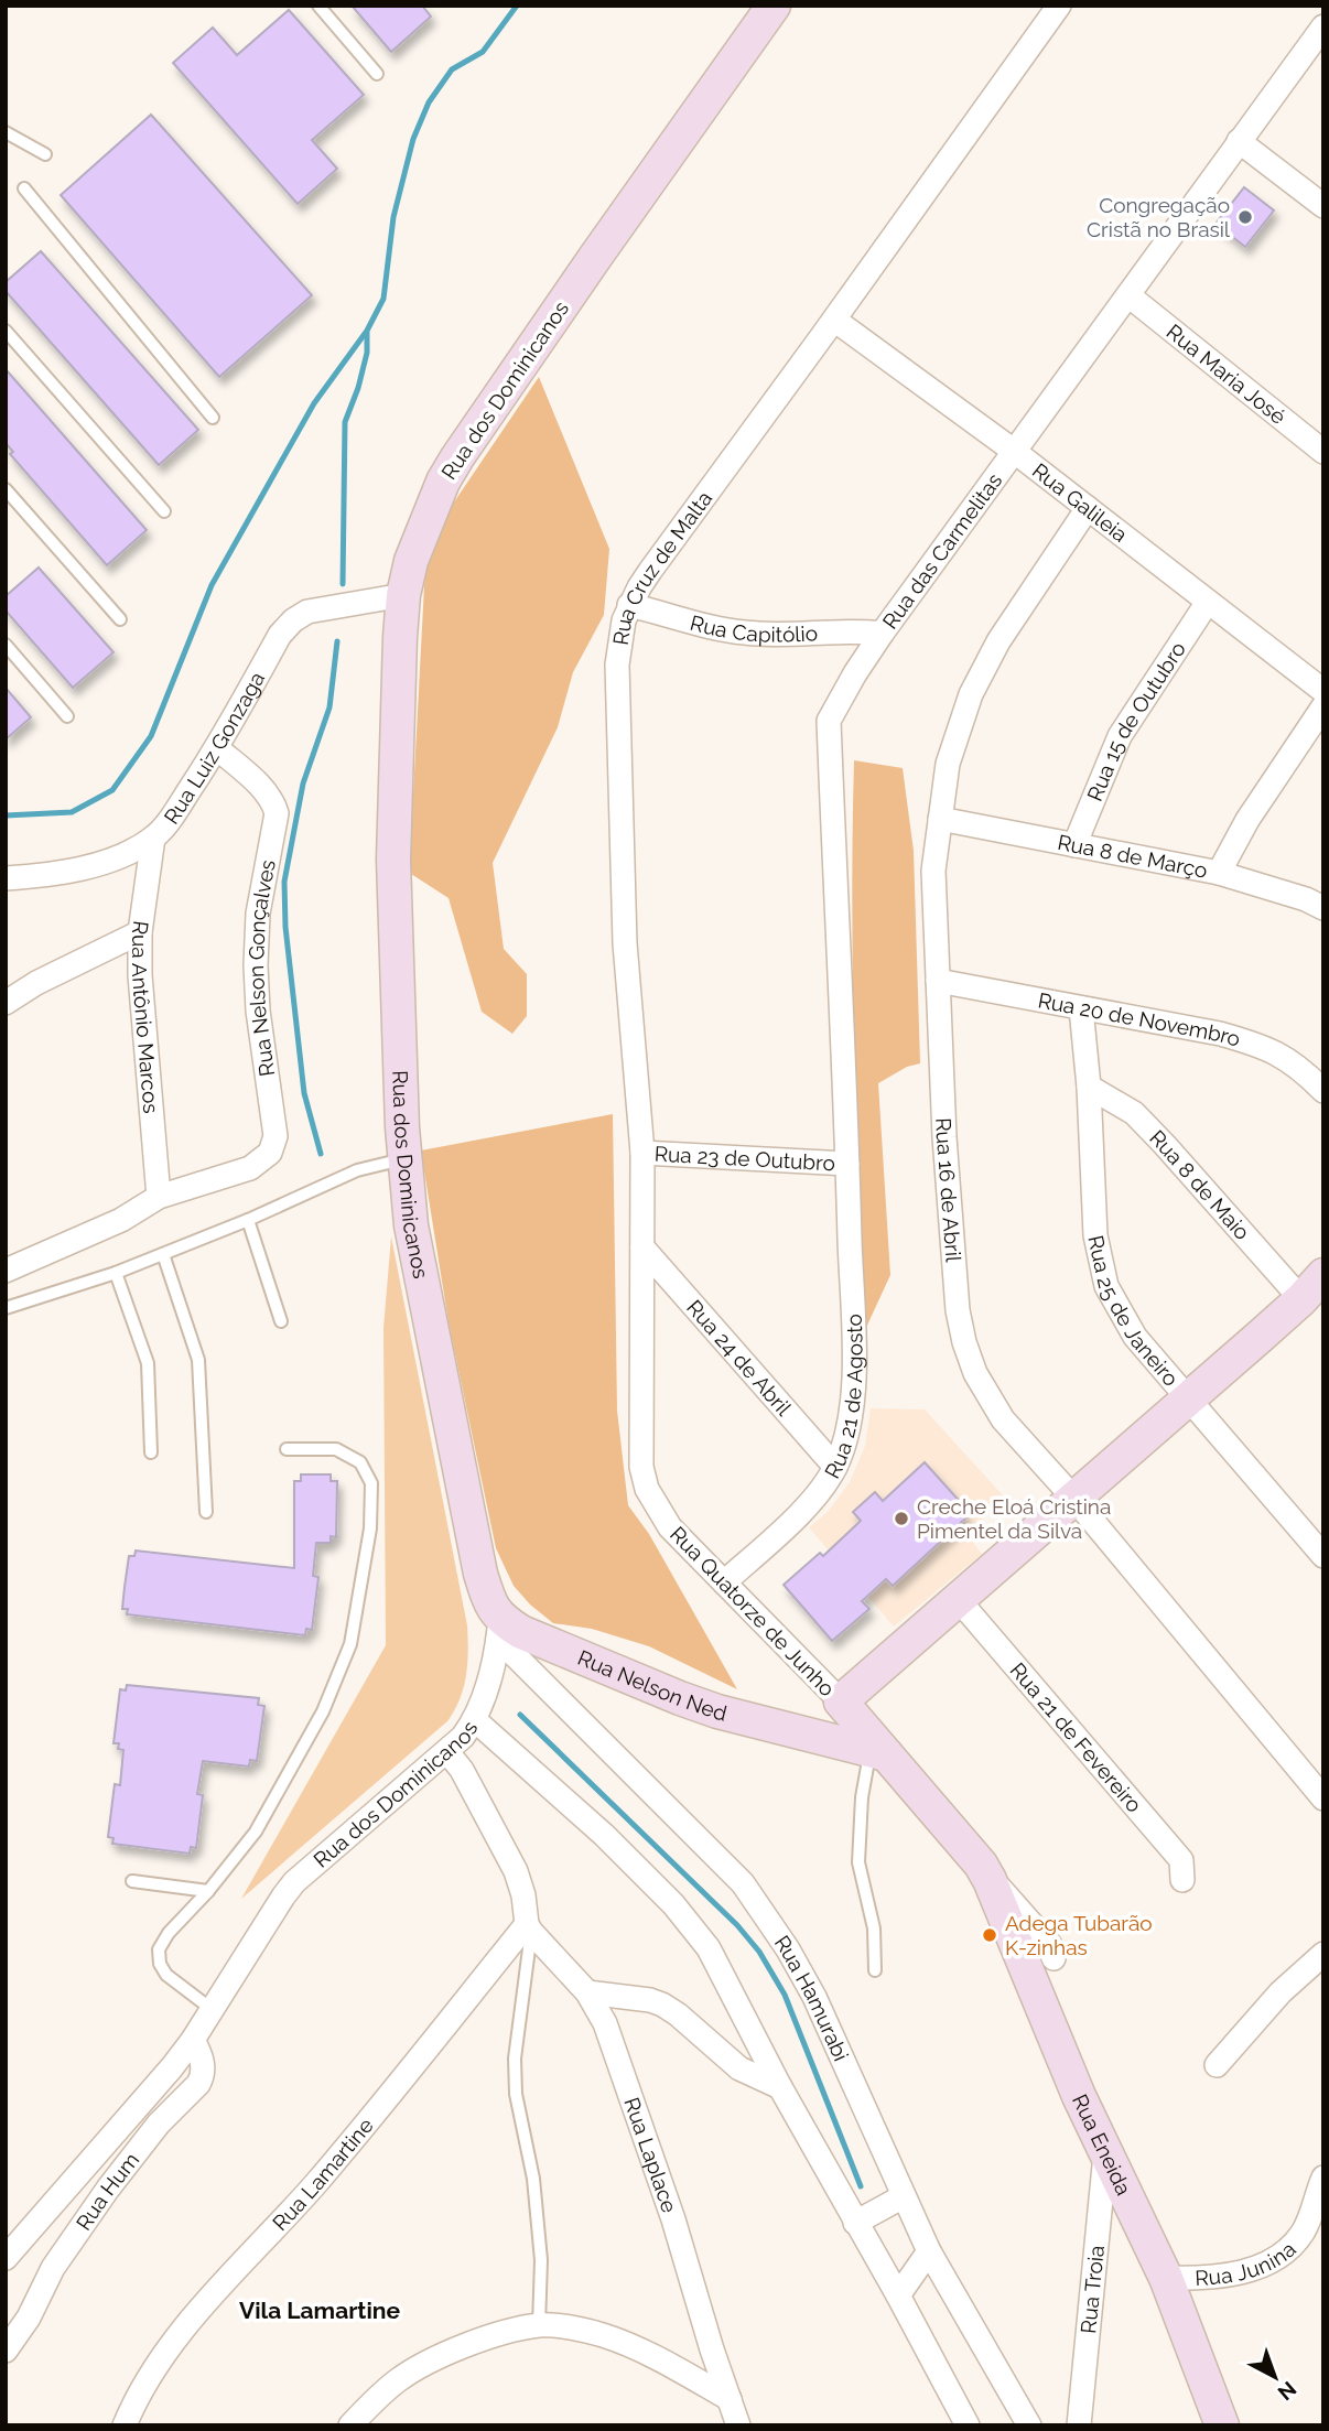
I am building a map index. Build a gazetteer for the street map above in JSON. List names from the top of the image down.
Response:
{
  "streets": {
    "street": [
      "Rua Maria José",
      "Rua dos Dominicanos",
      "Rua Galileia",
      "Rua das Carmelitas",
      "Rua Cruz de Malta",
      "Rua Capitólio",
      "Rua 15 de Outubro",
      "Rua Luiz Gonzaga",
      "Rua 8 de Março",
      "Rua Nelson Gonçalves",
      "Rua Antônio Marcos",
      "Rua 20 de Novembro",
      "Rua 23 de Outubro",
      "Rua 8 de Maio",
      "Rua 16 de Abril",
      "Rua 25 de Janeiro",
      "Rua 24 de Abril",
      "Rua 21 de Agosto",
      "Rua Quatorze de Junho",
      "Rua Nelson Ned",
      "Rua 21 de Fevereiro",
      "Rua Hamurabi",
      "Rua Eneida",
      "Rua Laplace",
      "Rua Lamartine",
      "Rua Hum",
      "Rua Junina",
      "Rua Troia"
    ]
  },
  "crossings": [
    ["Rua Maria José", "Rua das Carmelitas"],
    ["Rua dos Dominicanos", "Rua Luiz Gonzaga"],
    ["Rua dos Dominicanos", "Rua Nelson Ned"],
    ["Rua dos Dominicanos", "Rua Hamurabi"],
    ["Rua dos Dominicanos", "Rua Hum"],
    ["Rua Galileia", "Rua das Carmelitas"],
    ["Rua Galileia", "Rua Cruz de Malta"],
    ["Rua Galileia", "Rua 15 de Outubro"],
    ["Rua Galileia", "Rua 16 de Abril"],
    ["Rua das Carmelitas", "Rua Capitólio"],
    ["Rua das Carmelitas", "Rua 23 de Outubro"],
    ["Rua das Carmelitas", "Rua 21 de Agosto"],
    ["Rua Cruz de Malta", "Rua Capitólio"],
    ["Rua Cruz de Malta", "Rua 23 de Outubro"],
    ["Rua Cruz de Malta", "Rua 24 de Abril"],
    ["Rua Cruz de Malta", "Rua Quatorze de Junho"],
    ["Rua 15 de Outubro", "Rua 8 de Março"],
    ["Rua Luiz Gonzaga", "Rua Nelson Gonçalves"],
    ["Rua Luiz Gonzaga", "Rua Antônio Marcos"],
    ["Rua 8 de Março", "Rua 16 de Abril"],
    ["Rua Nelson Gonçalves", "Rua Antônio Marcos"],
    ["Rua 20 de Novembro", "Rua 16 de Abril"],
    ["Rua 20 de Novembro", "Rua 25 de Janeiro"],
    ["Rua 23 de Outubro", "Rua 21 de Agosto"],
    ["Rua 8 de Maio", "Rua 25 de Janeiro"],
    ["Rua 24 de Abril", "Rua 21 de Agosto"],
    ["Rua 24 de Abril", "Rua Quatorze de Junho"],
    ["Rua 21 de Agosto", "Rua Quatorze de Junho"],
    ["Rua Nelson Ned", "Rua Hamurabi"],
    ["Rua Eneida", "Rua Junina"],
    ["Rua Eneida", "Rua Troia"],
    ["Rua Laplace", "Rua Lamartine"]
  ],
  "districts": ["Vila Lamartine"],
  "places": ["Congregação Cristã no Brasil", "Creche Eloá Cristina Pimentel da Silva", "Adega Tubarão K-zinhas"],
  "north": "bottom right"
}
